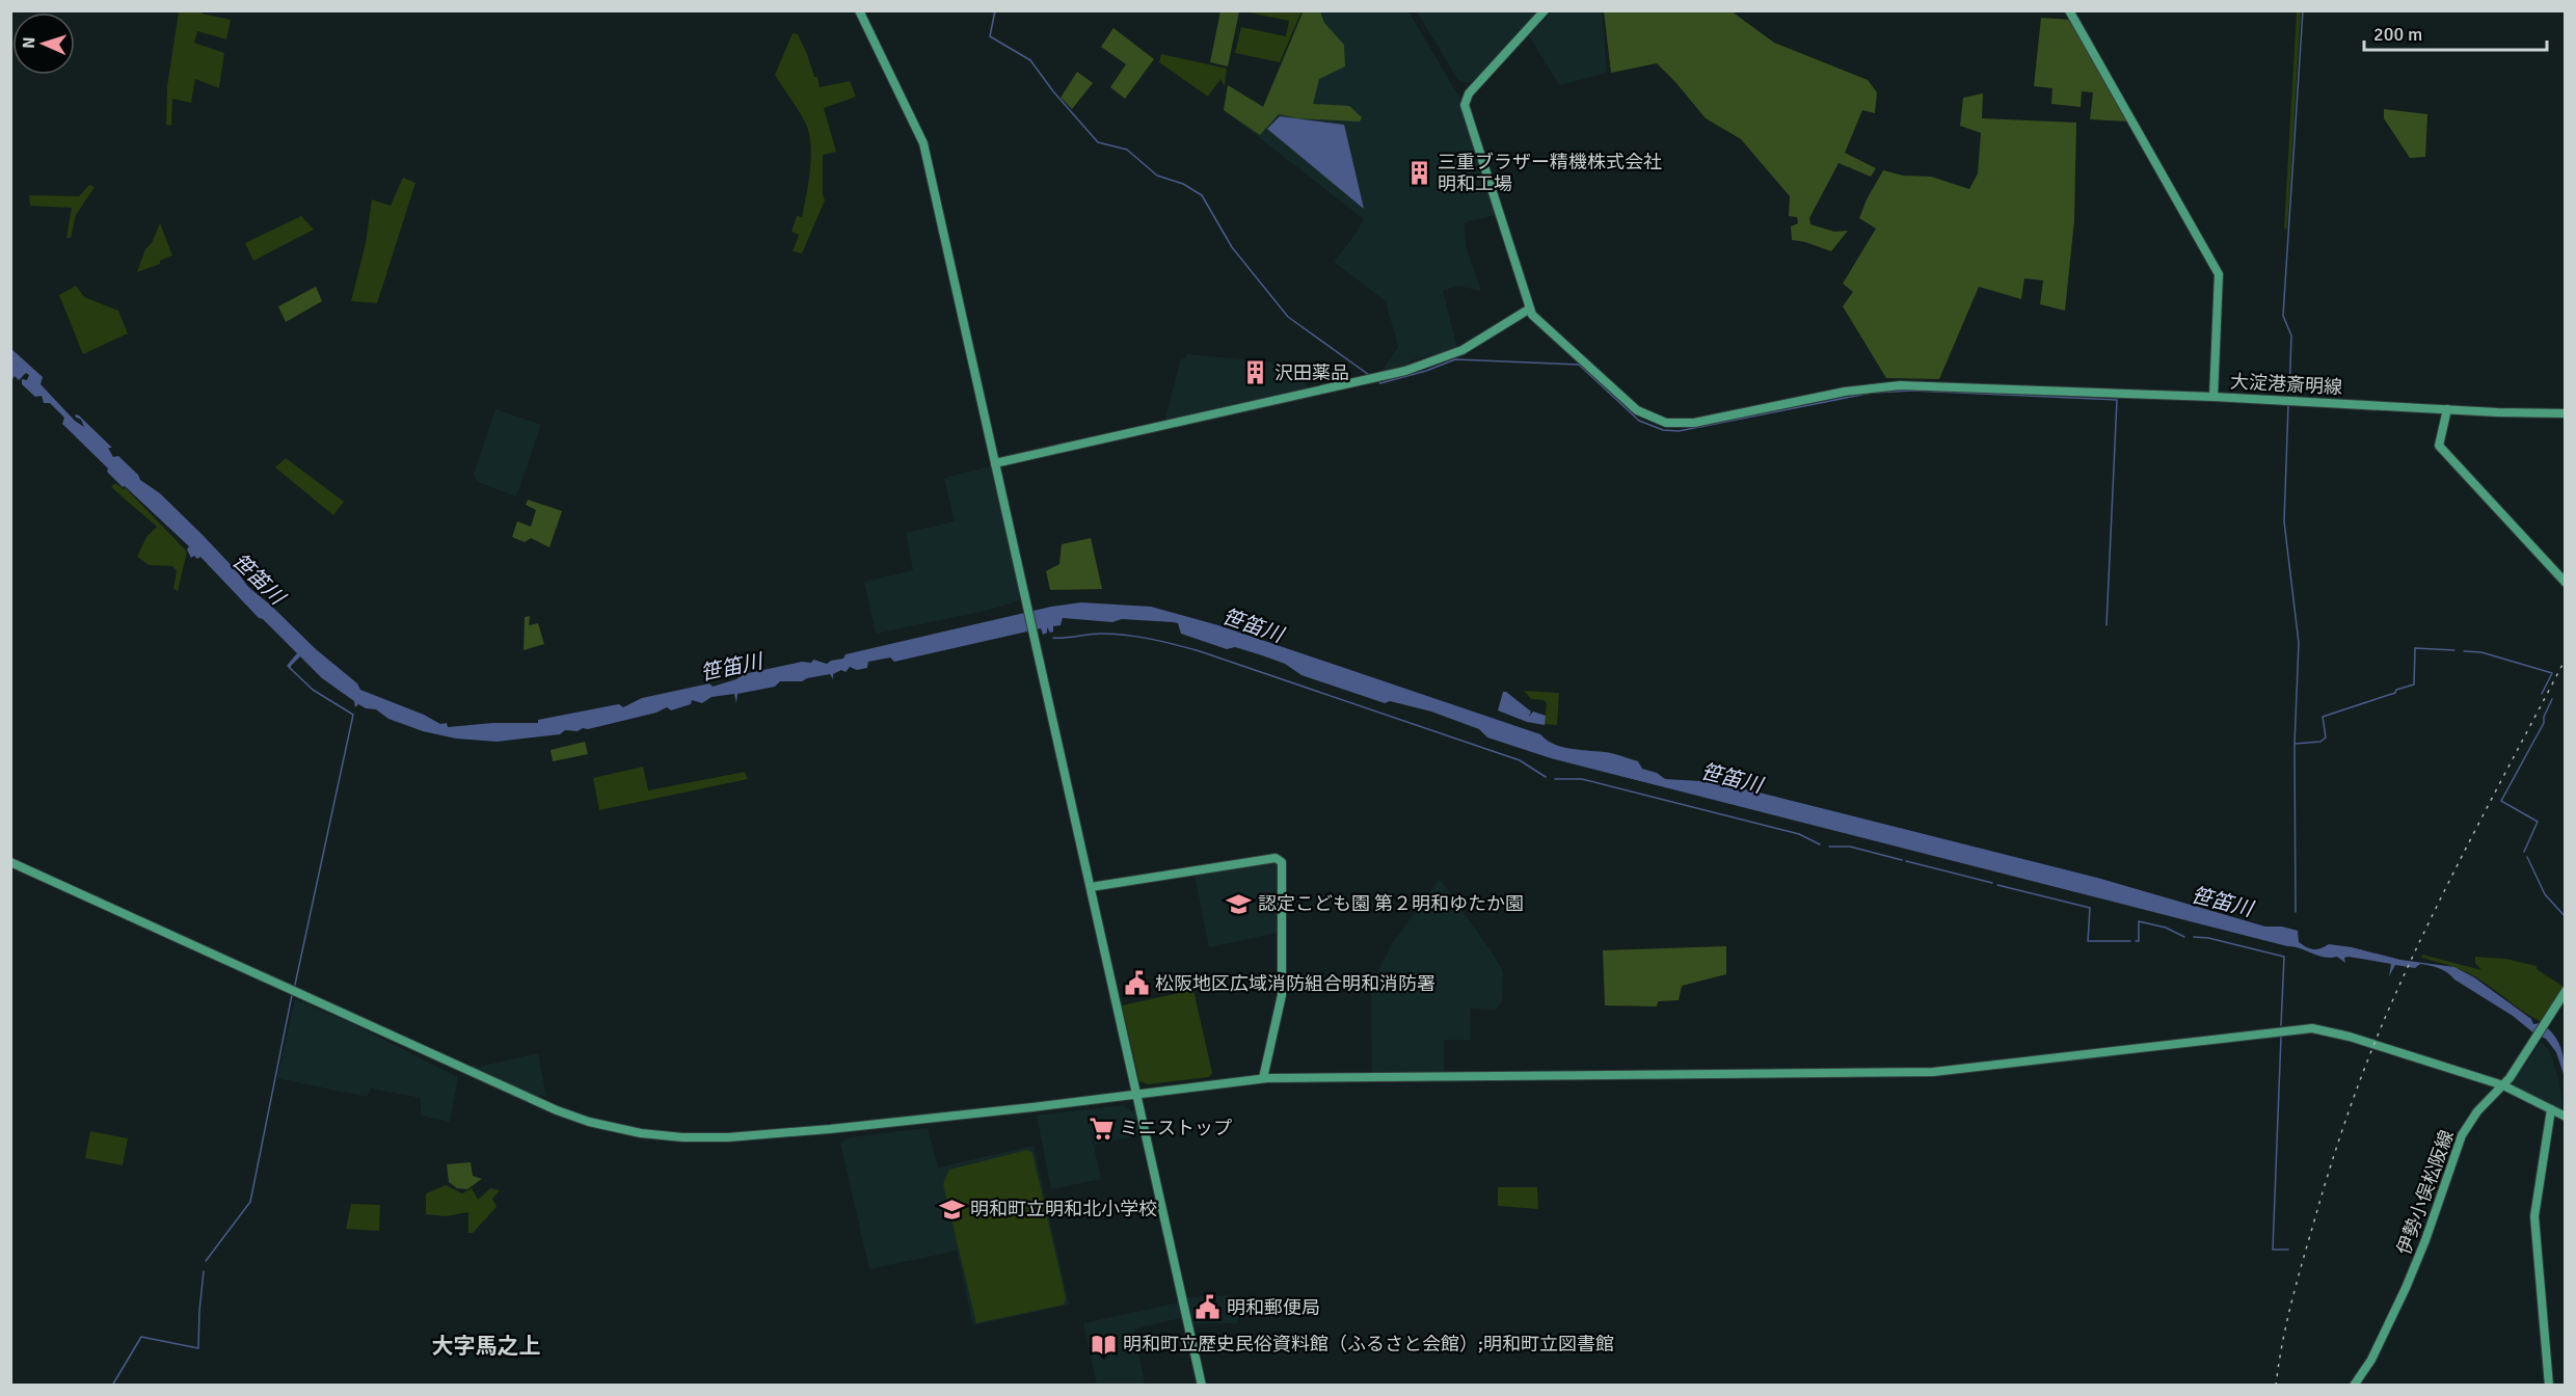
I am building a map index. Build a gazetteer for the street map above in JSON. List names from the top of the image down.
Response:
{
  "streets": {
    "street": ["大淀港斎明線", "伊勢小俣松阪線"]
  },
  "districts": ["大字馬之上"],
  "water": ["笹笛川"],
  "places": {
    "building": ["三重ブラザー精機株式会社 明和工場", "沢田薬品"],
    "school or university": ["認定こども園 第２明和ゆたか園", "明和町立明和北小学校"],
    "public building": ["松阪地区広域消防組合明和消防署", "明和郵便局"],
    "supermarket": ["ミニストップ"],
    "library": ["明和町立歴史民俗資料館（ふるさと会館）;明和町立図書館"]
  },
  "scale_bar": "200 m",
  "north": "left"
}
